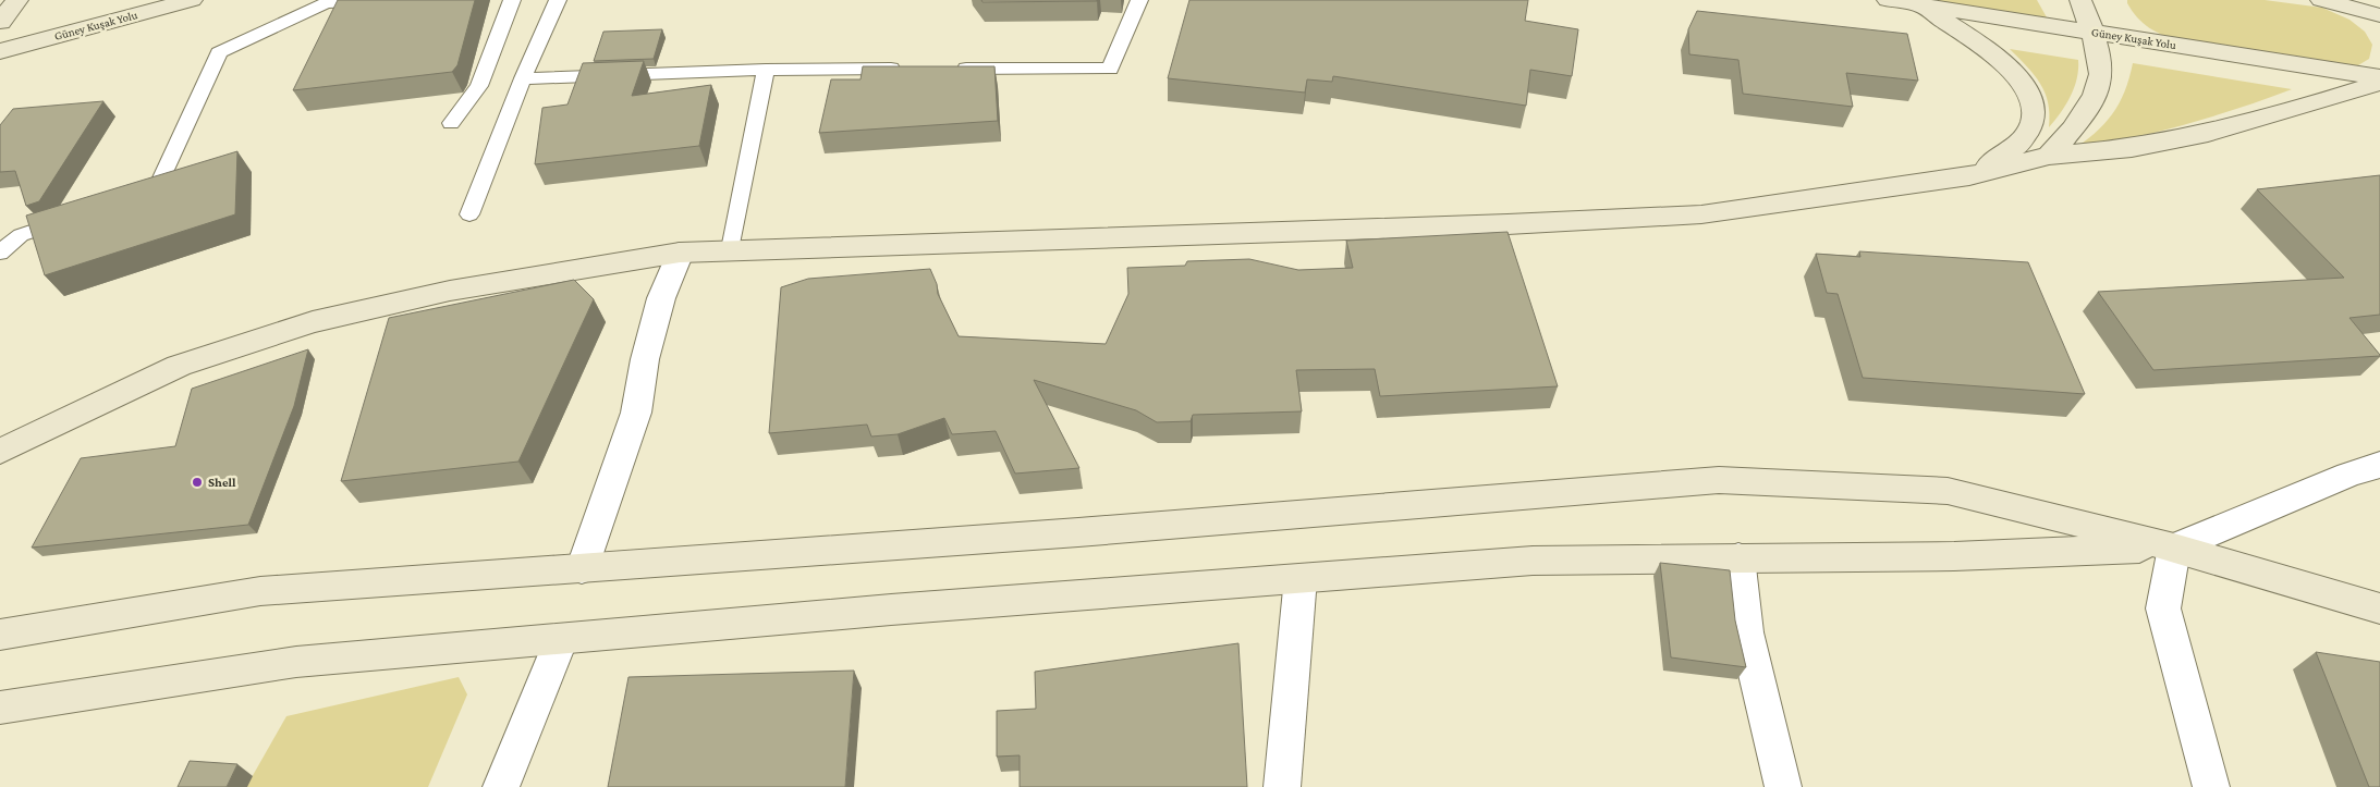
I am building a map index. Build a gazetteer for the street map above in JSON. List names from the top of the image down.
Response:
{
  "streets": {
    "main road": ["Güney Kuşak Yolu"]
  },
  "places": ["Shell"]
}
